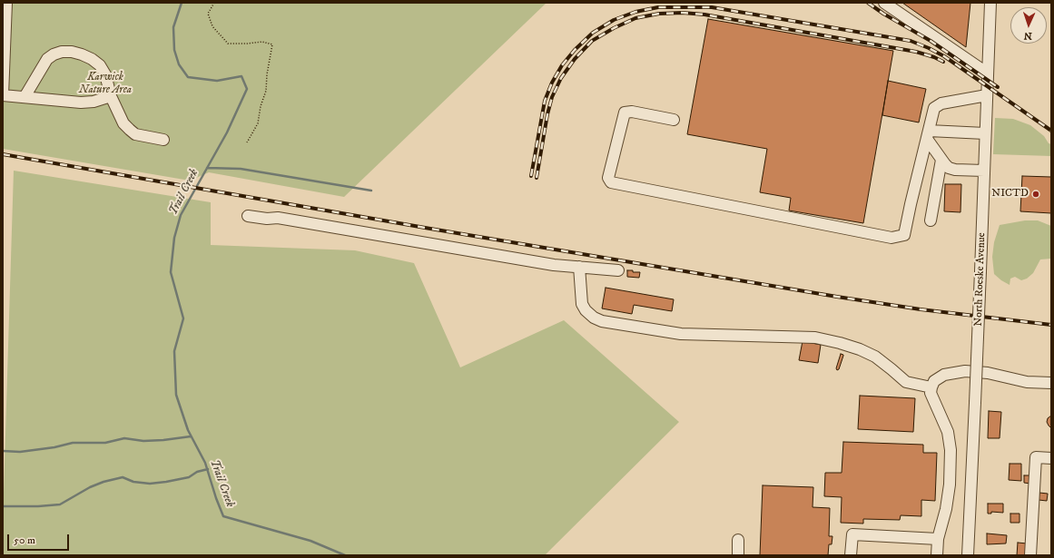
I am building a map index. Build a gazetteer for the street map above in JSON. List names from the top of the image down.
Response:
{
  "streets": {
    "street": ["North Roeske Avenue"]
  },
  "water": ["Trail Creek"],
  "parks": ["Karwick Nature Area"],
  "places": ["NICTD"],
  "scale_bar": "50 m",
  "north": "bottom"
}
